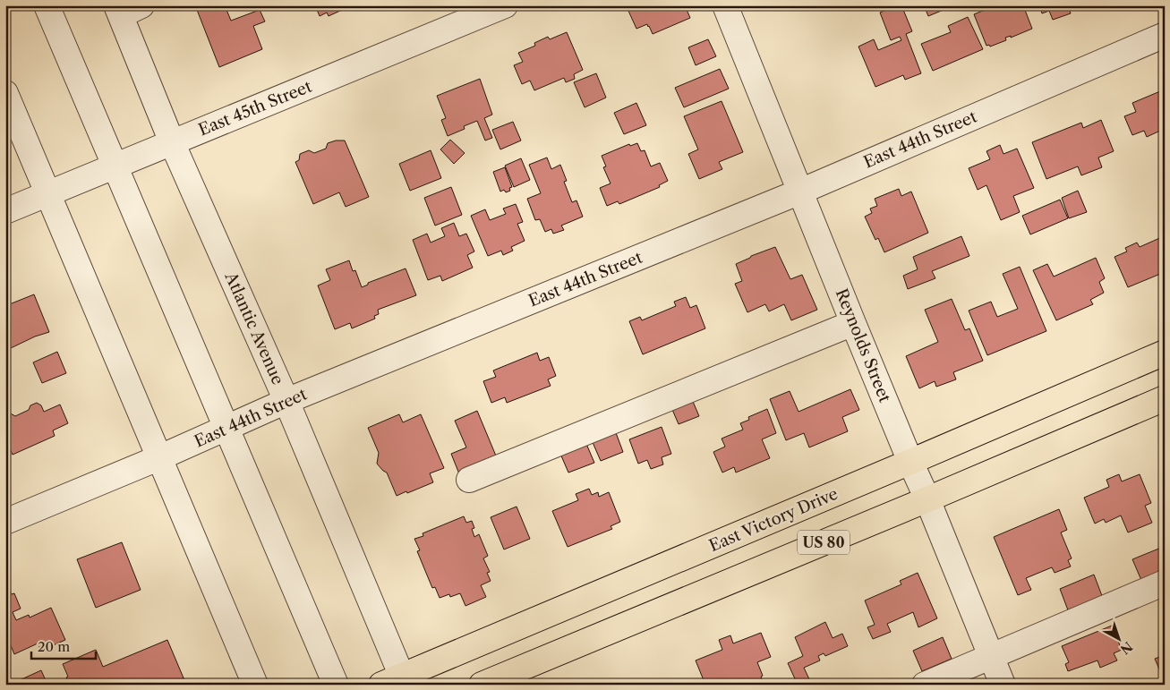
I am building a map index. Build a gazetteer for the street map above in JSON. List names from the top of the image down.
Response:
{
  "streets": {
    "main road": ["East Victory Drive", "US 80"],
    "street": [
      "East 45th Street",
      "East 44th Street",
      "Atlantic Avenue",
      "Reynolds Street"
    ]
  },
  "crossings": [
    ["East 45th Street", "Atlantic Avenue"],
    ["East 44th Street", "Atlantic Avenue"],
    ["East 44th Street", "Reynolds Street"],
    ["Atlantic Avenue", "East Victory Drive"],
    ["Reynolds Street", "East Victory Drive"],
    ["Reynolds Street", "US 80"]
  ],
  "scale_bar": "20 m",
  "north": "bottom right"
}
